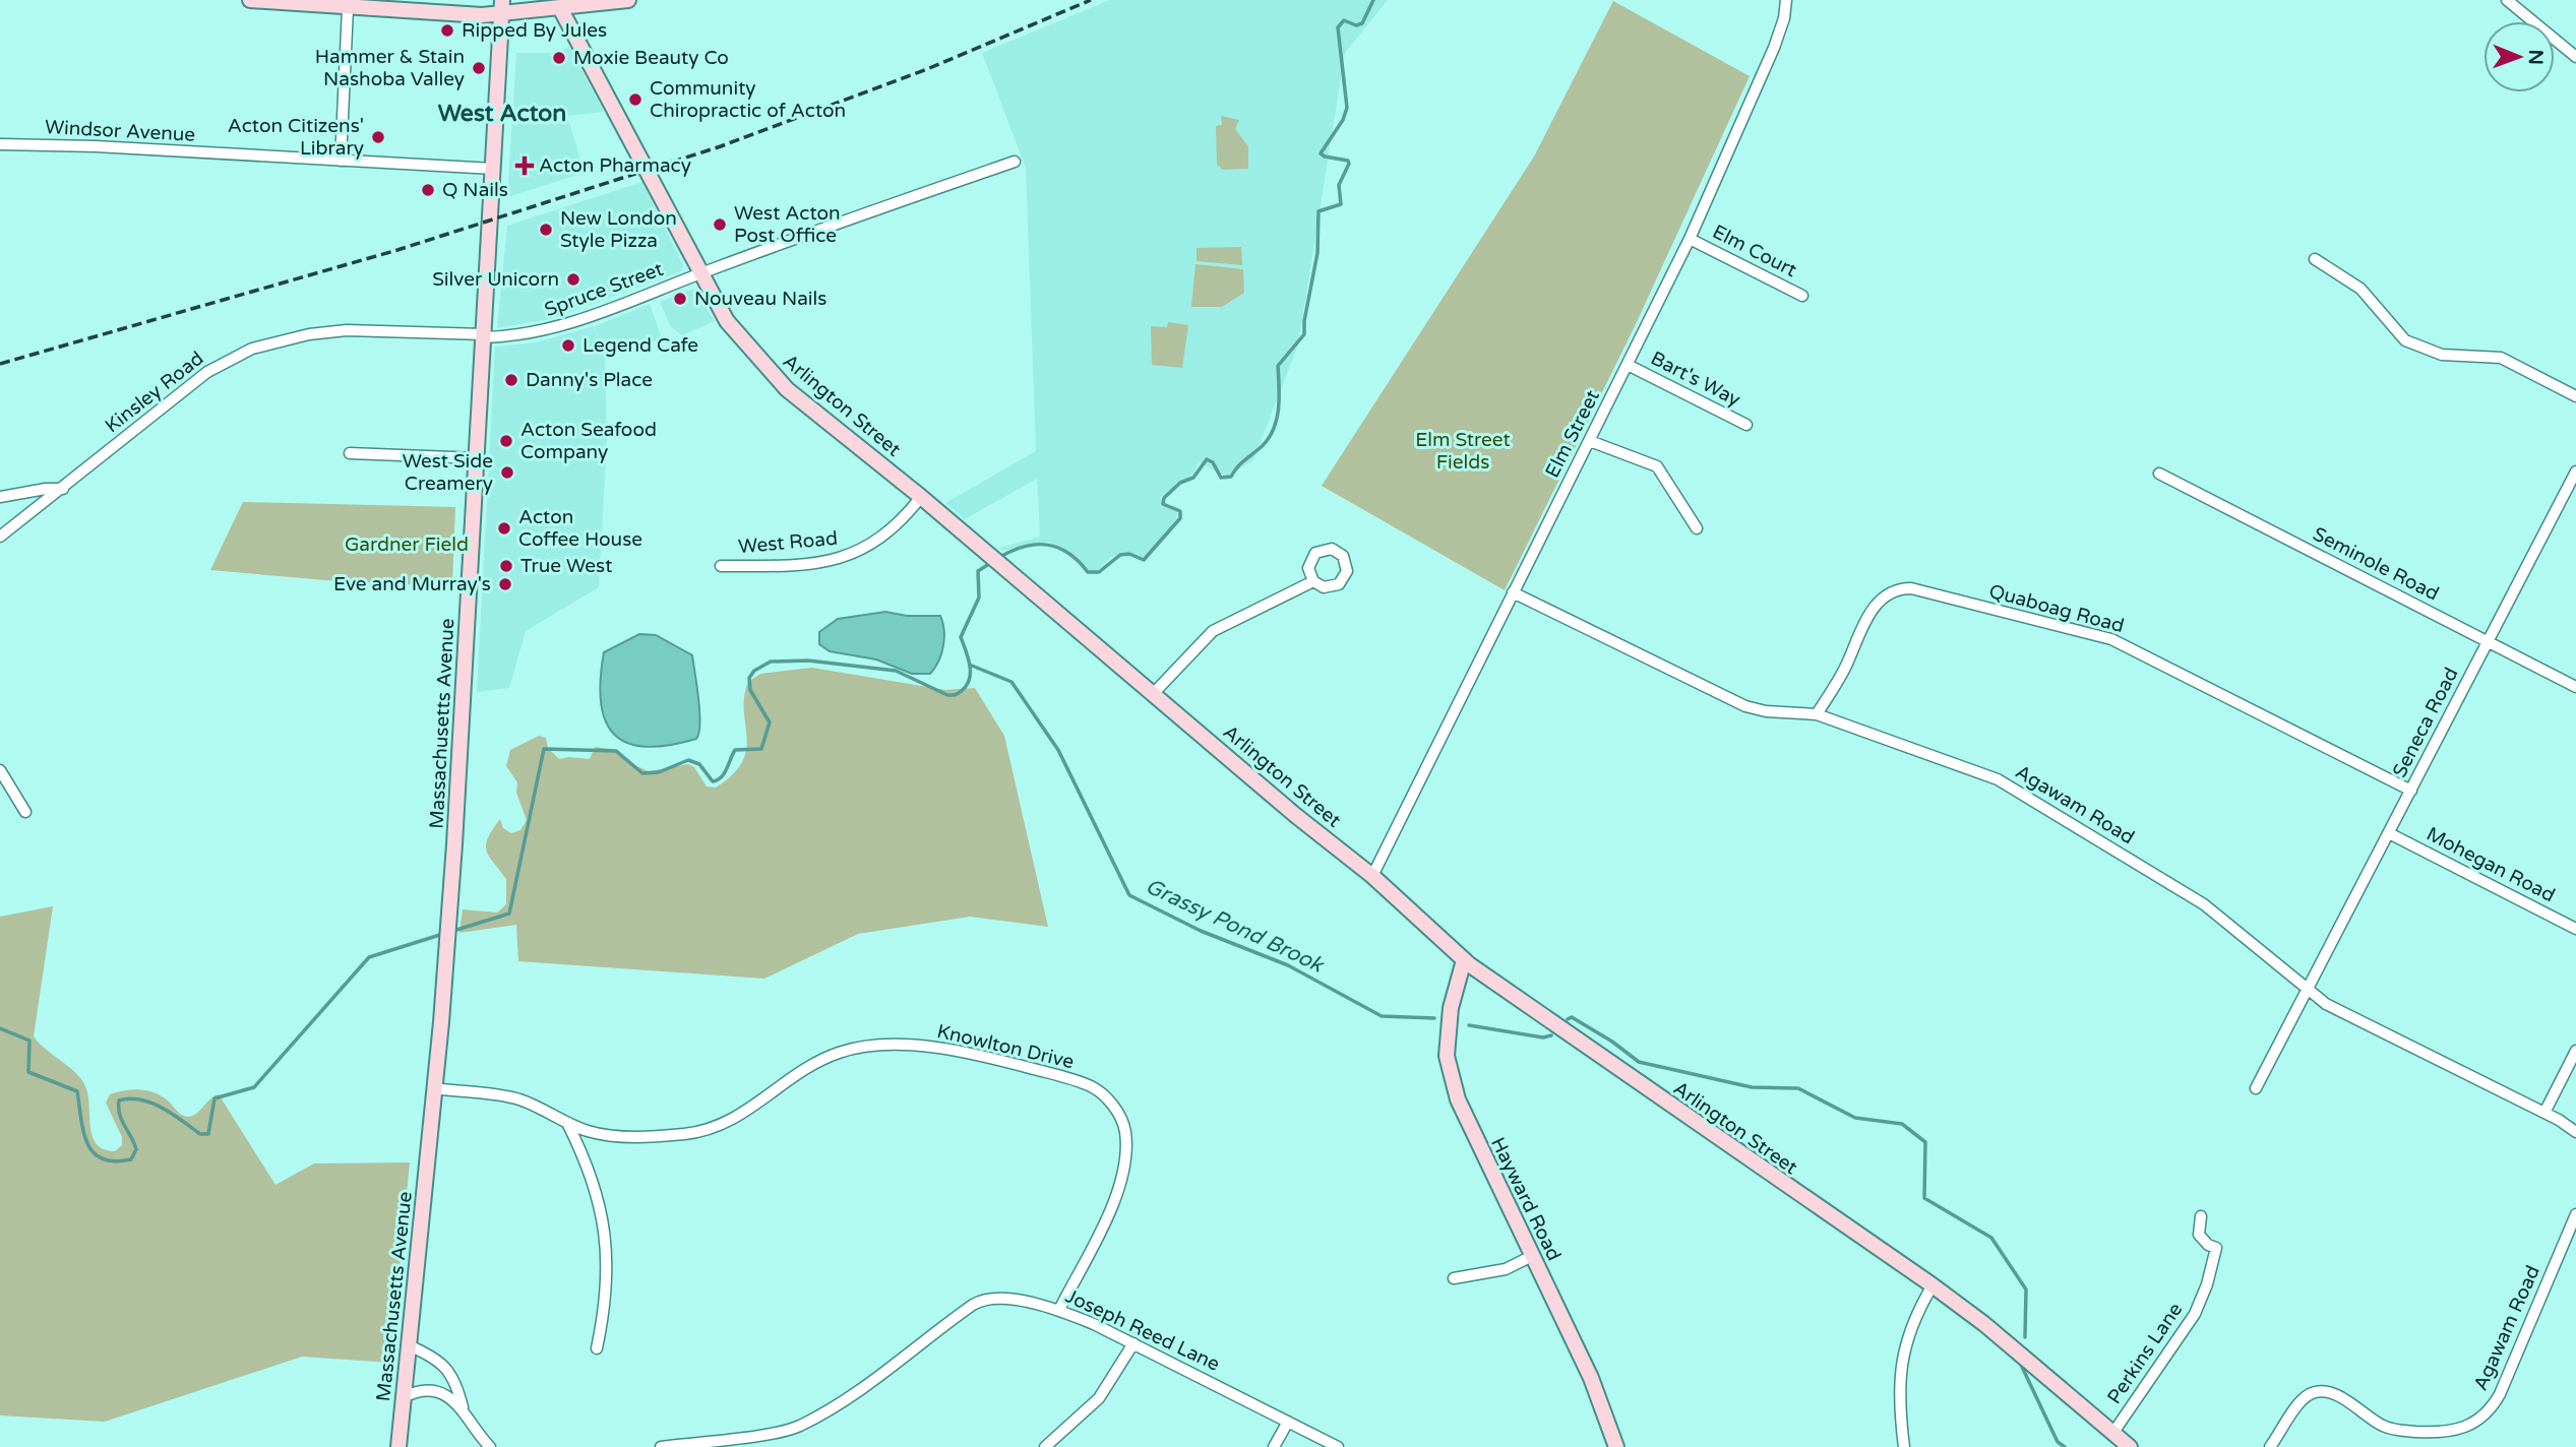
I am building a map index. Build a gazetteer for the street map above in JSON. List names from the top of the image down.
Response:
{
  "streets": {
    "street": [
      "Windsor Avenue",
      "Elm Court",
      "Spruce Street",
      "Bart's Way",
      "Kinsley Road",
      "Arlington Street",
      "Elm Street",
      "West Road",
      "Seminole Road",
      "Quaboag Road",
      "Seneca Road",
      "Massachusetts Avenue",
      "Agawam Road",
      "Mohegan Road",
      "Knowlton Drive",
      "Hayward Road",
      "Joseph Reed Lane",
      "Perkins Lane"
    ]
  },
  "crossings": [
    ["Windsor Avenue", "Massachusetts Avenue"],
    ["Elm Court", "Elm Street"],
    ["Spruce Street", "Kinsley Road"],
    ["Spruce Street", "Arlington Street"],
    ["Spruce Street", "Massachusetts Avenue"],
    ["Bart's Way", "Elm Street"],
    ["Kinsley Road", "Massachusetts Avenue"],
    ["Arlington Street", "Elm Street"],
    ["Arlington Street", "West Road"],
    ["Arlington Street", "Hayward Road"],
    ["Arlington Street", "Perkins Lane"],
    ["Elm Street", "Agawam Road"],
    ["Seminole Road", "Seneca Road"],
    ["Quaboag Road", "Seneca Road"],
    ["Quaboag Road", "Agawam Road"],
    ["Seneca Road", "Agawam Road"],
    ["Seneca Road", "Mohegan Road"],
    ["Massachusetts Avenue", "Knowlton Drive"],
    ["Knowlton Drive", "Joseph Reed Lane"]
  ],
  "districts": ["West Acton"],
  "water": ["Grassy Pond Brook"],
  "parks": ["Elm Street Fields", "Gardner Field"],
  "places": {
    "other": [
      "Ripped By Jules",
      "Moxie Beauty Co",
      "Hammer & Stain Nashoba Valley",
      "Community Chiropractic of Acton",
      "Acton Citizens' Library",
      "Q Nails",
      "West Acton Post Office",
      "New London Style Pizza",
      "Silver Unicorn",
      "Nouveau Nails",
      "Legend Cafe",
      "Danny's Place",
      "Acton Seafood Company",
      "West Side Creamery",
      "Acton Coffee House",
      "True West",
      "Eve and Murray's"
    ],
    "health": ["Acton Pharmacy"]
  },
  "north": "right"
}
